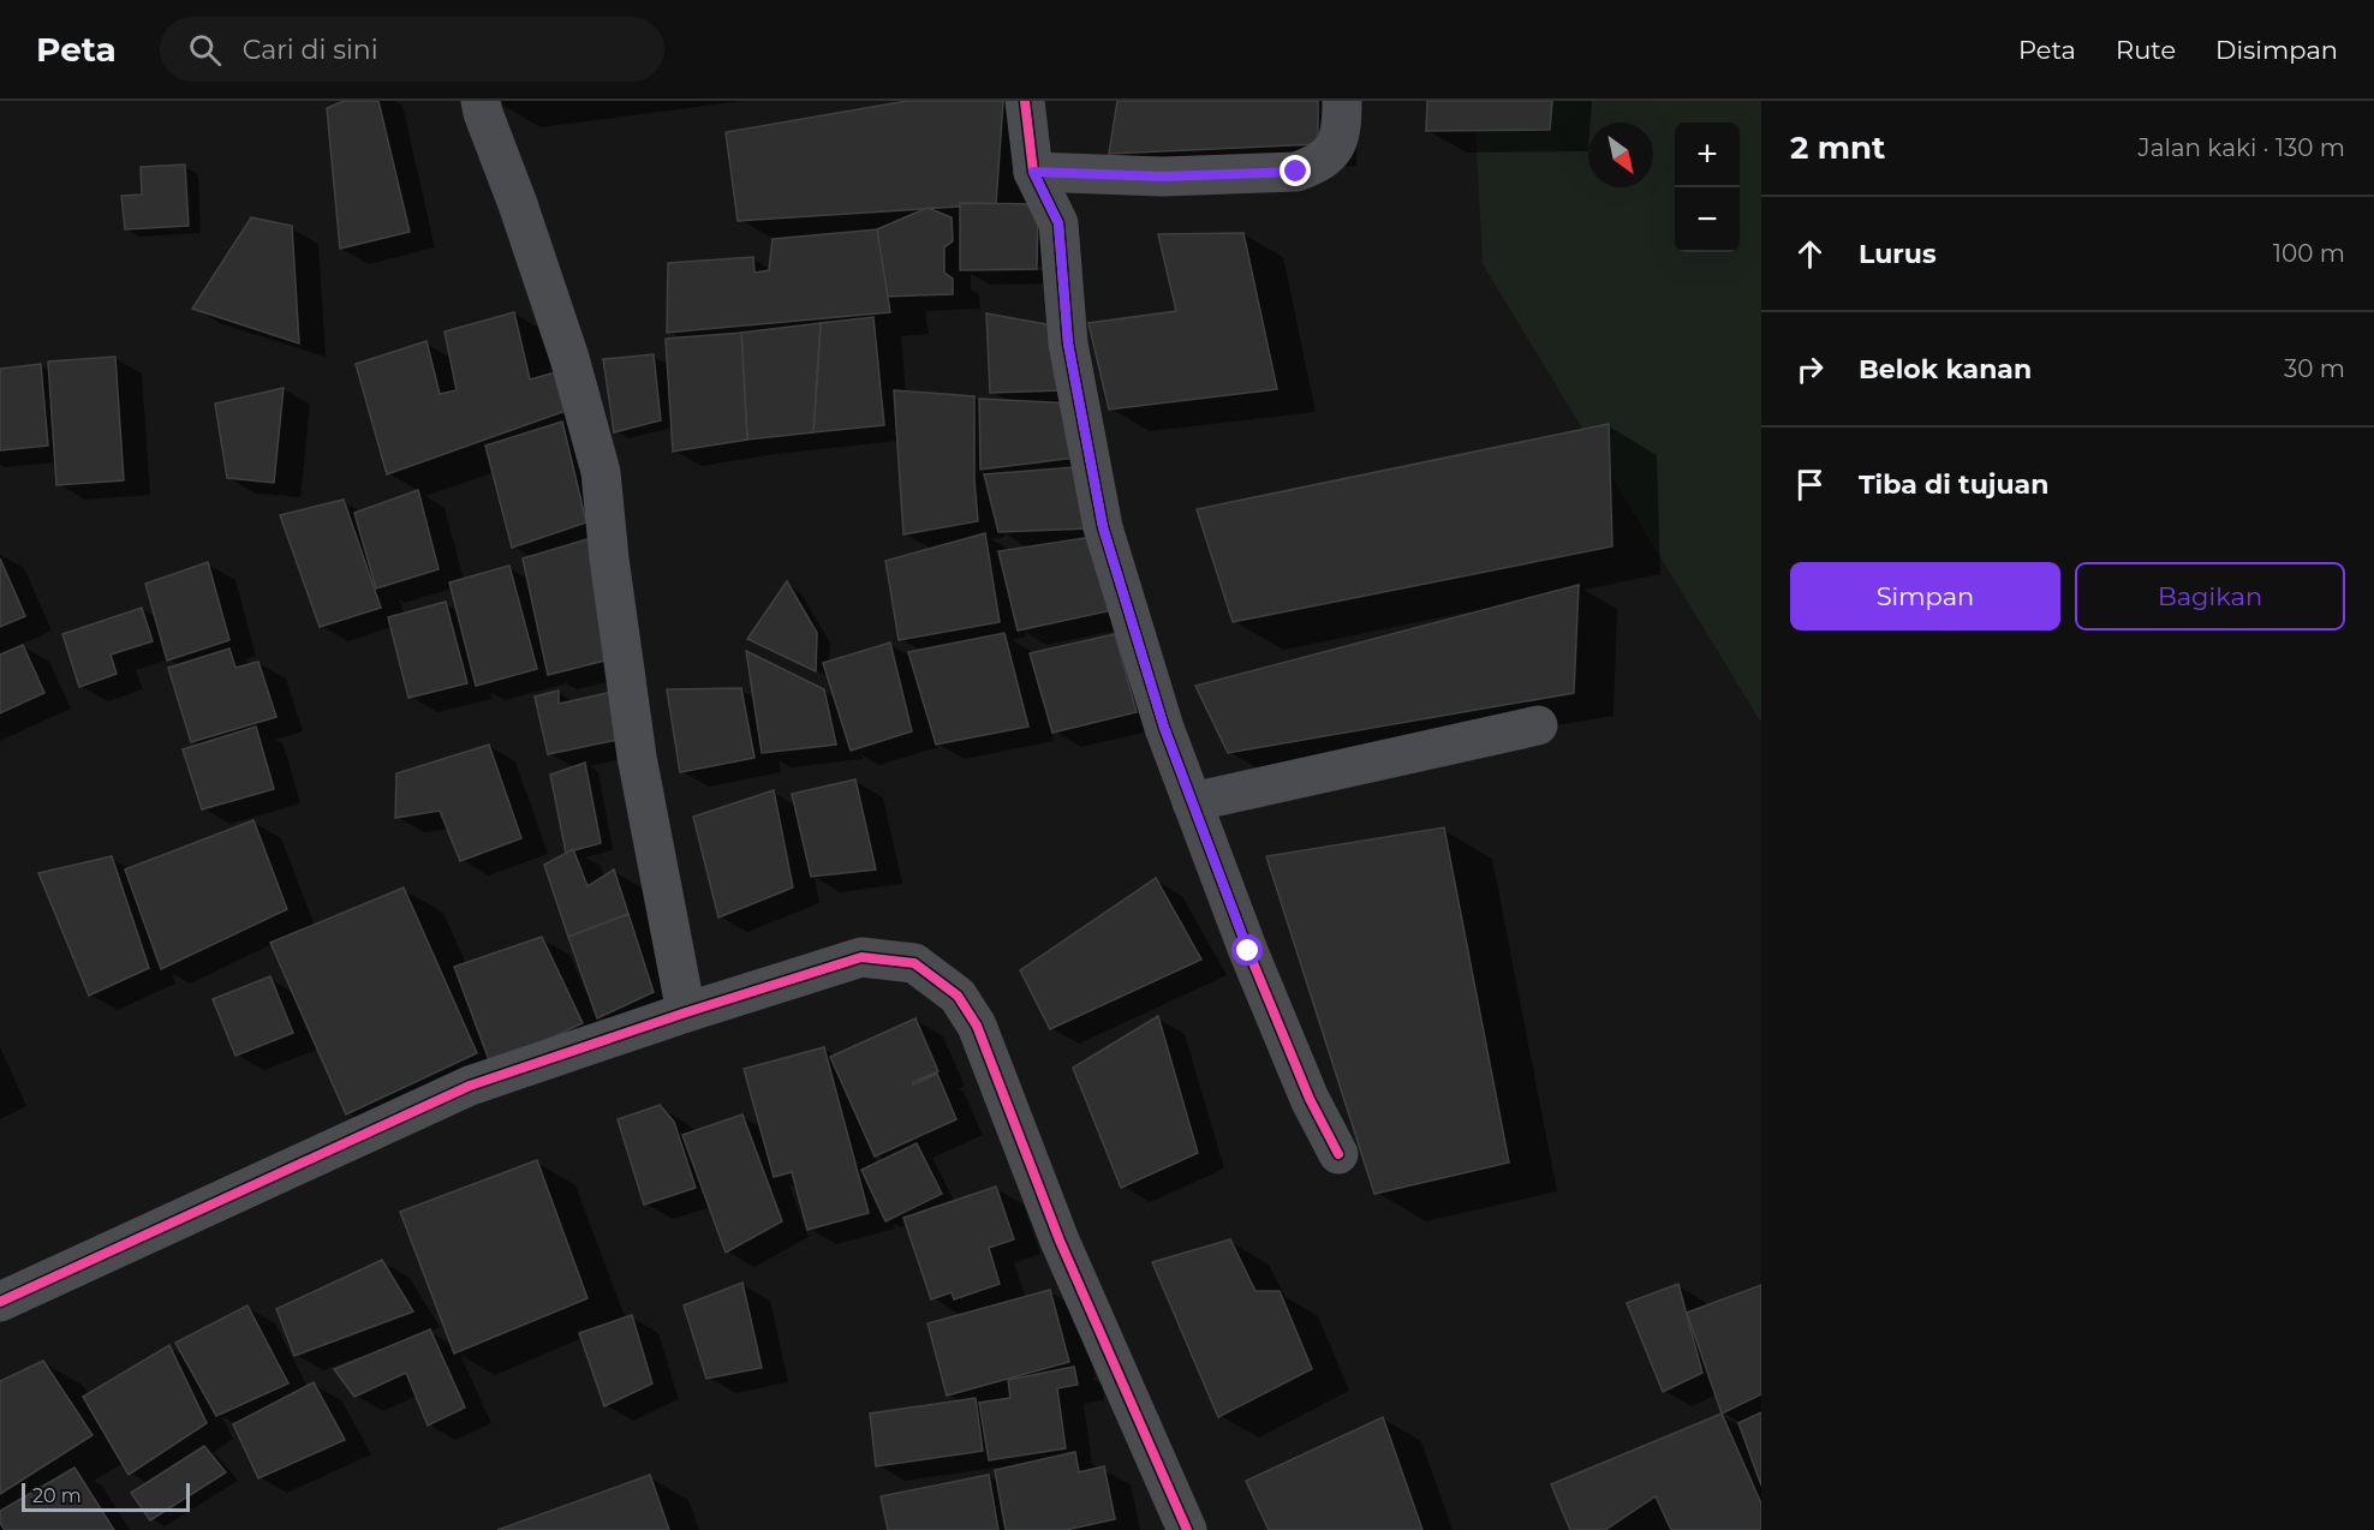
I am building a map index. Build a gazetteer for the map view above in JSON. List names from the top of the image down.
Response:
{
  "scale_bar": "20 m",
  "north": "bottom right",
  "page": {
    "header": "Peta",
    "search": "Cari di sini",
    "nav": ["Peta", "Rute", "Disimpan"],
    "heading": ["2 mnt", "Jalan kaki · 130 m"],
    "map_buttons": ["+", "−"],
    "list": [
      ["Lurus", "100 m"],
      ["Belok kanan", "30 m"],
      "Tiba di tujuan"
    ],
    "buttons": ["Simpan", "Bagikan"],
    "scale": "20 m"
  }
}
